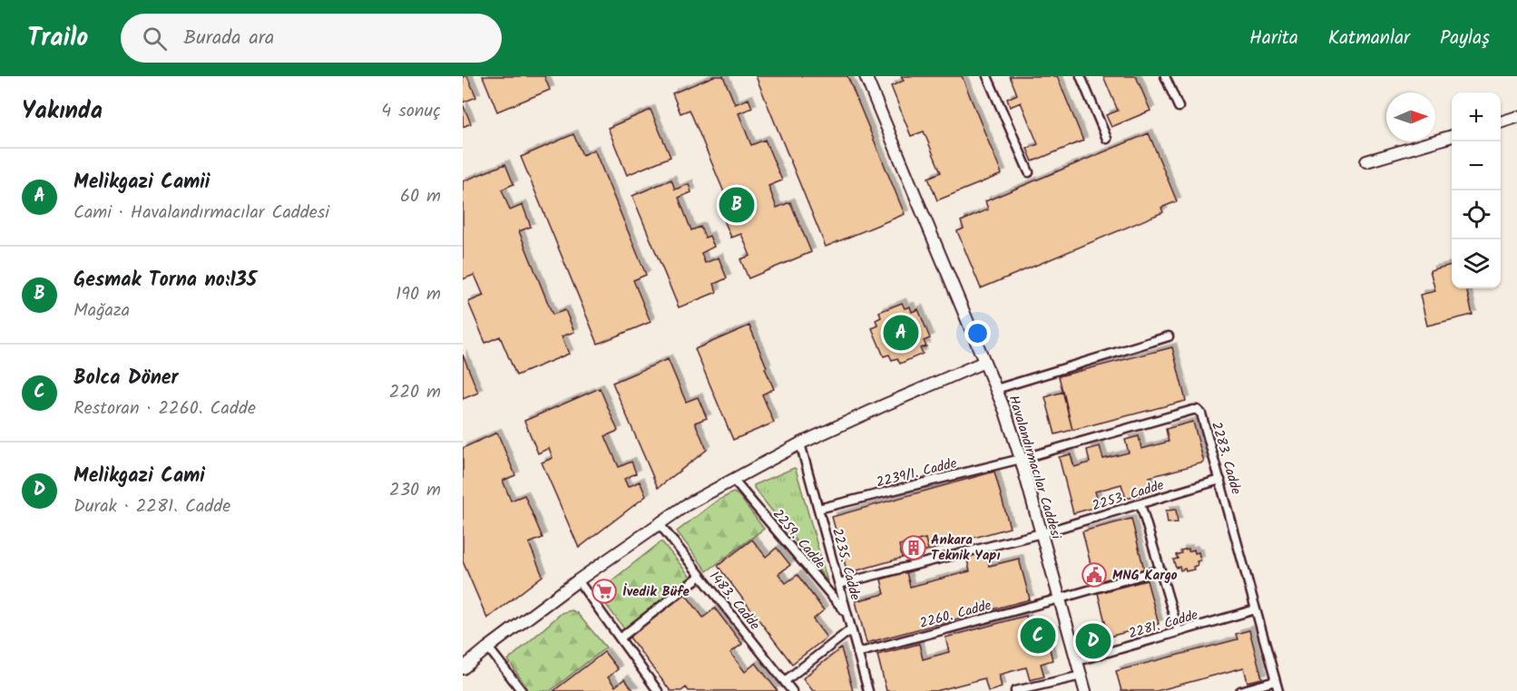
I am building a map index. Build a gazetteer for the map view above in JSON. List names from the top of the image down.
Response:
{
  "streets": {
    "street": [
      "2283. Cadde",
      "Havalandırmacılar Caddesi",
      "2239/1. Cadde",
      "2253. Cadde",
      "2259. Cadde",
      "2235. Cadde",
      "1483. Cadde",
      "2260. Cadde",
      "2281. Cadde"
    ]
  },
  "crossings": [
    ["2283. Cadde", "Havalandırmacılar Caddesi"],
    ["2283. Cadde", "2239/1. Cadde"],
    ["2283. Cadde", "2253. Cadde"],
    ["2283. Cadde", "2281. Cadde"],
    ["Havalandırmacılar Caddesi", "2239/1. Cadde"],
    ["Havalandırmacılar Caddesi", "2253. Cadde"],
    ["Havalandırmacılar Caddesi", "2260. Cadde"],
    ["Havalandırmacılar Caddesi", "2281. Cadde"],
    ["2239/1. Cadde", "2235. Cadde"],
    ["2253. Cadde", "2235. Cadde"],
    ["2259. Cadde", "2235. Cadde"],
    ["2235. Cadde", "2260. Cadde"]
  ],
  "places": {
    "building": ["Ankara Teknik Yapı"],
    "public building": ["MNG Kargo"],
    "supermarket": ["İvedik Büfe"]
  },
  "north": "right",
  "page": {
    "header": "Trailo",
    "search": "Burada ara",
    "nav": ["Harita", "Katmanlar", "Paylaş"],
    "heading": ["Yakında", "4 sonuç"],
    "map_buttons": ["+", "−"],
    "list": [
      {
        "mark": "A",
        "name": "Melikgazi Camii",
        "note": "Cami · Havalandırmacılar Caddesi",
        "value": "60 m"
      },
      {
        "mark": "B",
        "name": "Gesmak Torna no:135",
        "note": "Mağaza",
        "value": "190 m"
      },
      {
        "mark": "C",
        "name": "Bolca Döner",
        "note": "Restoran · 2260. Cadde",
        "value": "220 m"
      },
      {
        "mark": "D",
        "name": "Melikgazi Cami",
        "note": "Durak · 2281. Cadde",
        "value": "230 m"
      }
    ],
    "pins": [
      "B",
      "A",
      "C",
      "D"
    ]
  }
}
